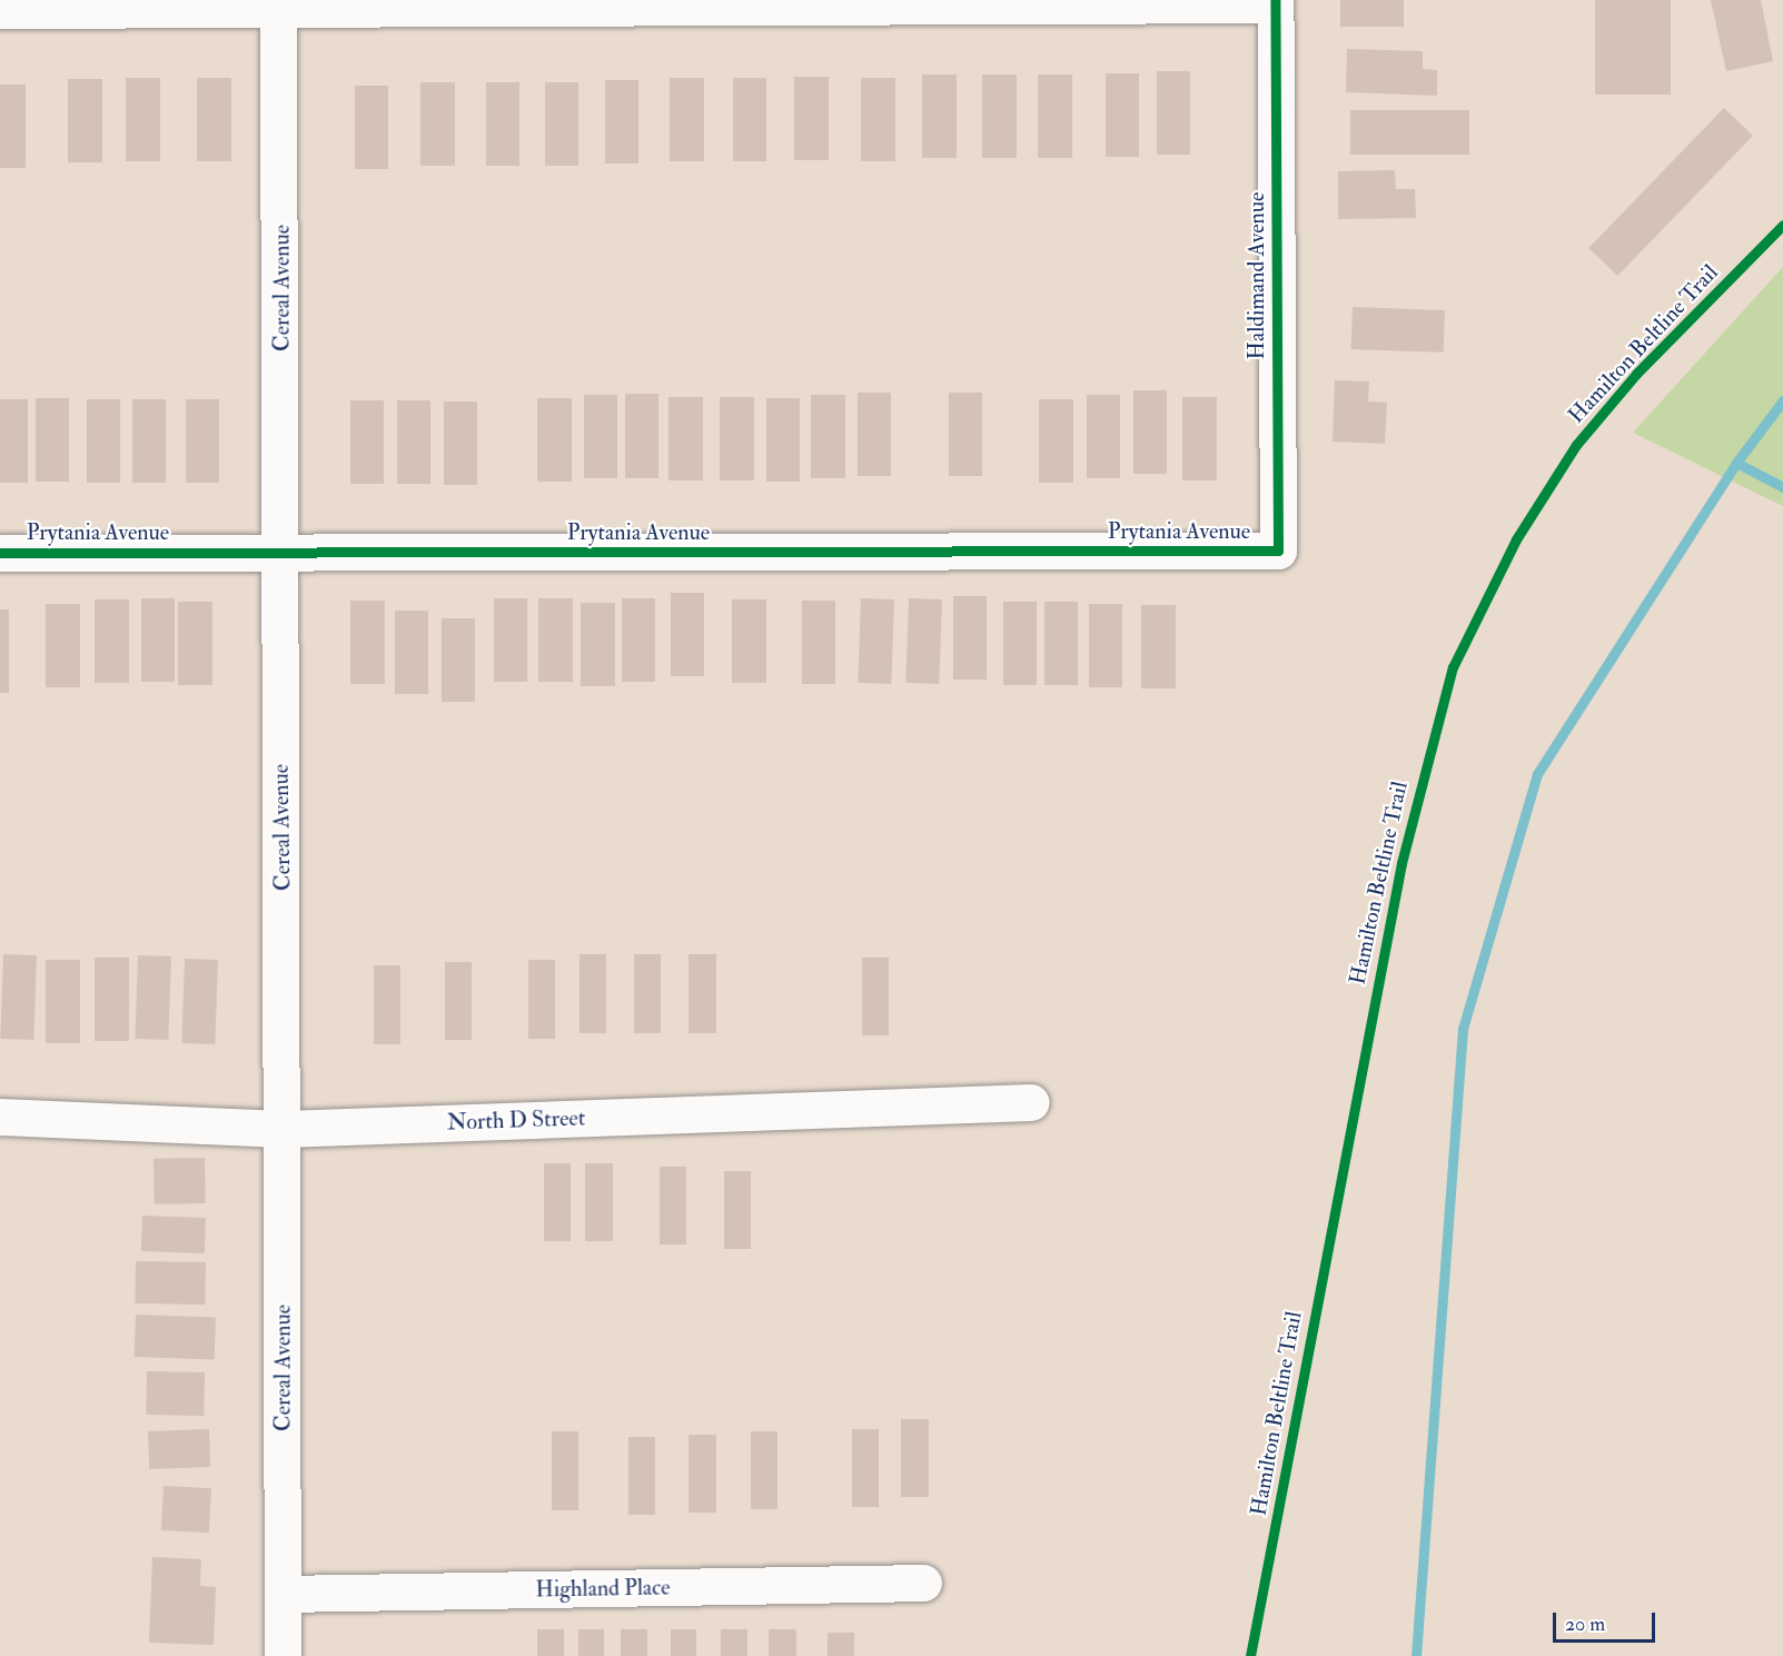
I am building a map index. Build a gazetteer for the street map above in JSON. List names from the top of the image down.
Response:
{
  "streets": {
    "street": [
      "Haldimand Avenue",
      "Cereal Avenue",
      "Prytania Avenue",
      "North D Street",
      "Highland Place"
    ],
    "cycle path": ["Hamilton Beltline Trail"]
  },
  "crossings": [
    ["Haldimand Avenue", "Prytania Avenue"],
    ["Cereal Avenue", "Prytania Avenue"],
    ["Cereal Avenue", "North D Street"],
    ["Cereal Avenue", "Highland Place"]
  ],
  "scale_bar": "20 m"
}
